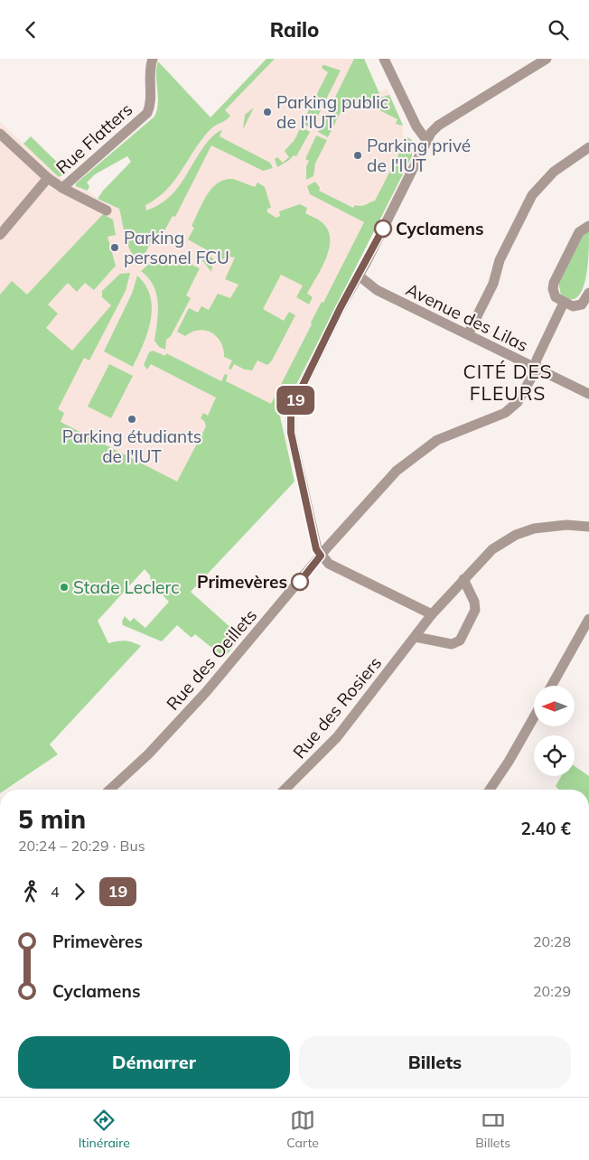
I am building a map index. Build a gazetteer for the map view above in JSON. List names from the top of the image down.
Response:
{
  "streets": {
    "street": [
      "Rue Flatters",
      "Avenue des Lilas",
      "Rue des Oeillets",
      "Rue des Rosiers"
    ]
  },
  "crossings": [
    ["Avenue des Lilas", "Rue des Oeillets"]
  ],
  "districts": ["CITÉ DES FLEURS"],
  "places": [
    "Parking public de l'IUT",
    "Parking privé de l'IUT",
    "Cyclamens",
    "Parking personel FCU",
    "Parking étudiants de l'IUT",
    "Primevères",
    "Stade Leclerc"
  ],
  "lines": ["bus line 19"],
  "north": "left",
  "page": {
    "header": "Railo",
    "on_map": "19",
    "heading": ["5 min", "20:24 – 20:29 · Bus", "2.40 €"],
    "legs": ["4", "19"],
    "list": [
      {
        "name": "Primevères",
        "value": "20:28"
      },
      {
        "name": "Cyclamens",
        "value": "20:29"
      }
    ],
    "buttons": ["Démarrer", "Billets"],
    "tabs": ["Itinéraire", "Carte", "Billets"]
  }
}
